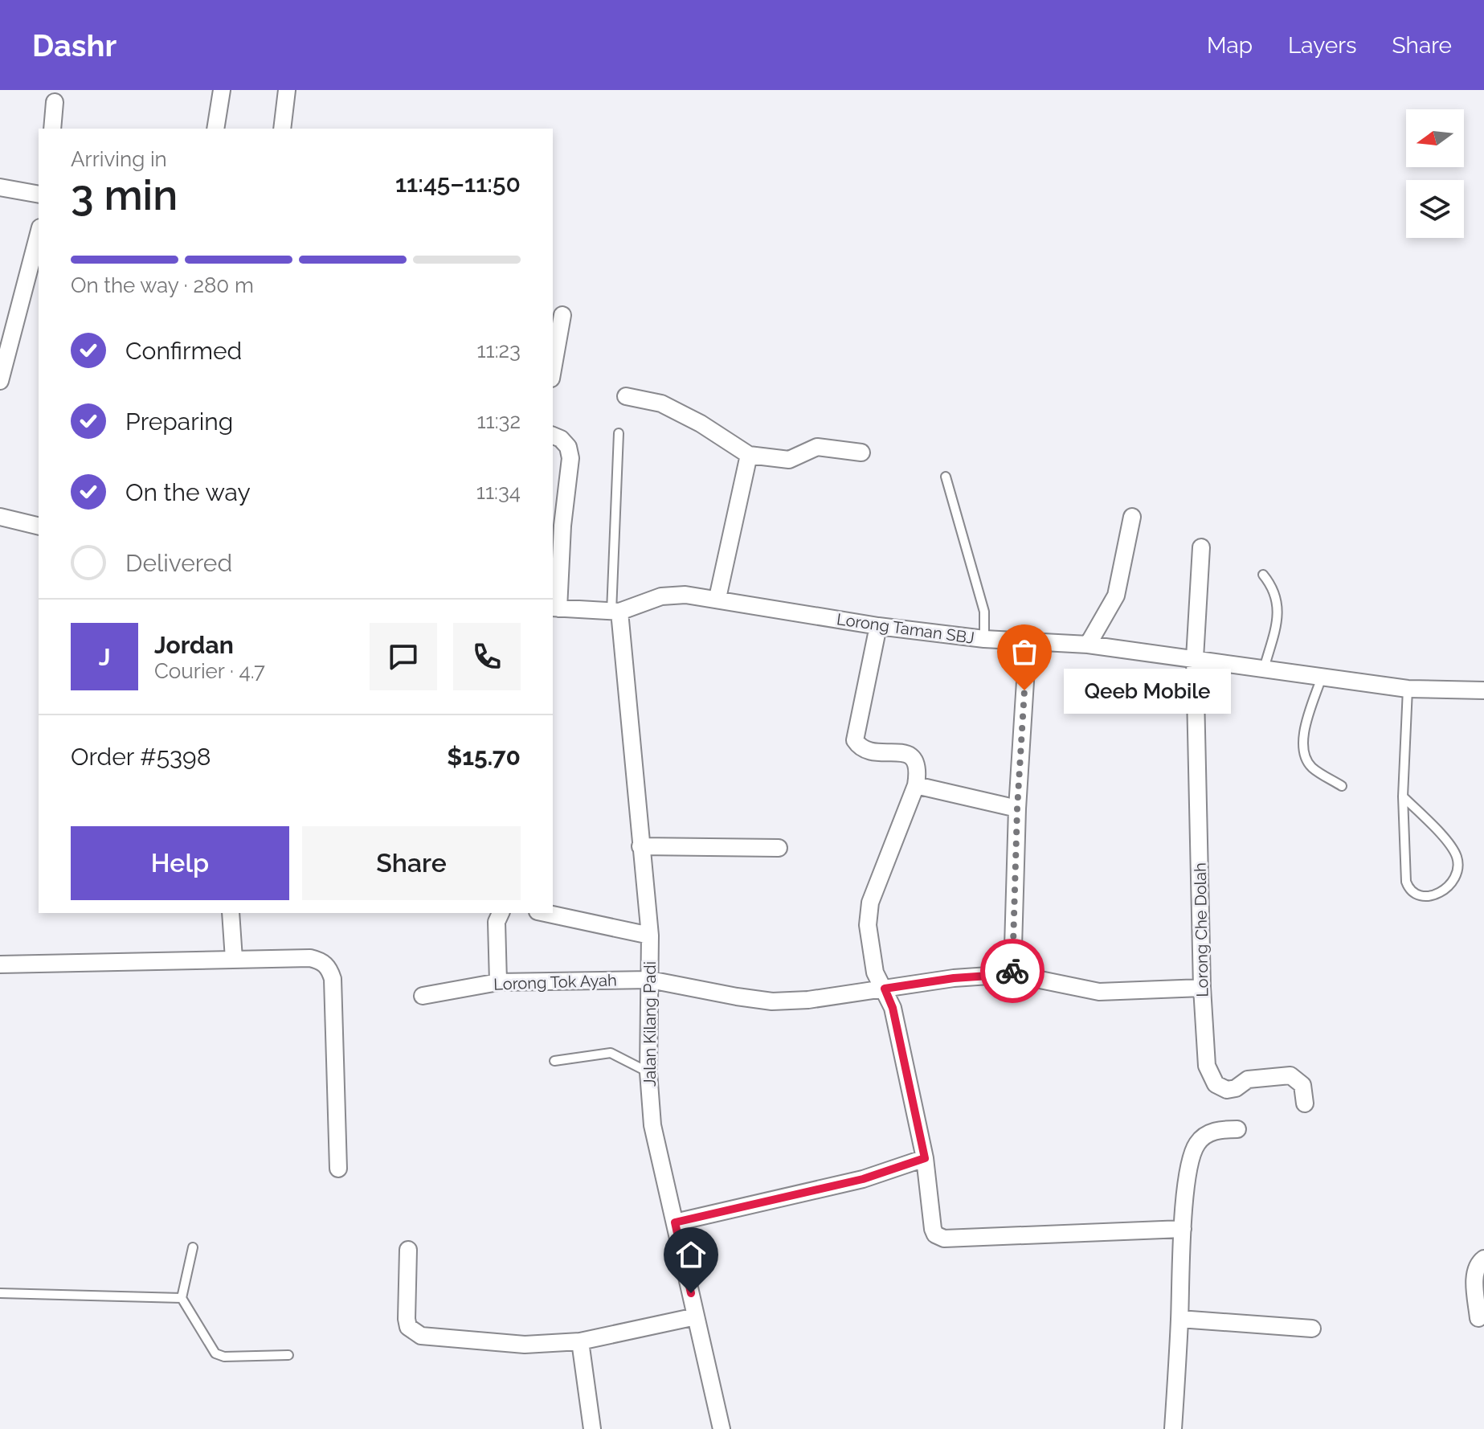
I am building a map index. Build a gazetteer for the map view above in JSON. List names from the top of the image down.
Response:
{
  "streets": {
    "street": [
      "Lorong Taman SBJ",
      "Lorong Che Dolah",
      "Lorong Tok Ayah",
      "Jalan Kilang Padi"
    ]
  },
  "crossings": [
    ["Lorong Taman SBJ", "Lorong Che Dolah"],
    ["Lorong Taman SBJ", "Jalan Kilang Padi"],
    ["Lorong Tok Ayah", "Jalan Kilang Padi"]
  ],
  "places": ["Qeeb Mobile"],
  "north": "left",
  "page": {
    "header": "Dashr",
    "nav": ["Map", "Layers", "Share"],
    "heading": ["3 min", "Arriving in", "11:45–11:50"],
    "panel": [
      "Jordan",
      "Courier · 4.7",
      "Order #5398",
      "$15.70"
    ],
    "bar": "On the way · 280 m",
    "list": [
      ["Confirmed", "11:23"],
      ["Preparing", "11:32"],
      ["On the way", "11:34"],
      "Delivered"
    ],
    "round": "J",
    "bubble": "Qeeb Mobile",
    "buttons": ["Help", "Share"]
  }
}
